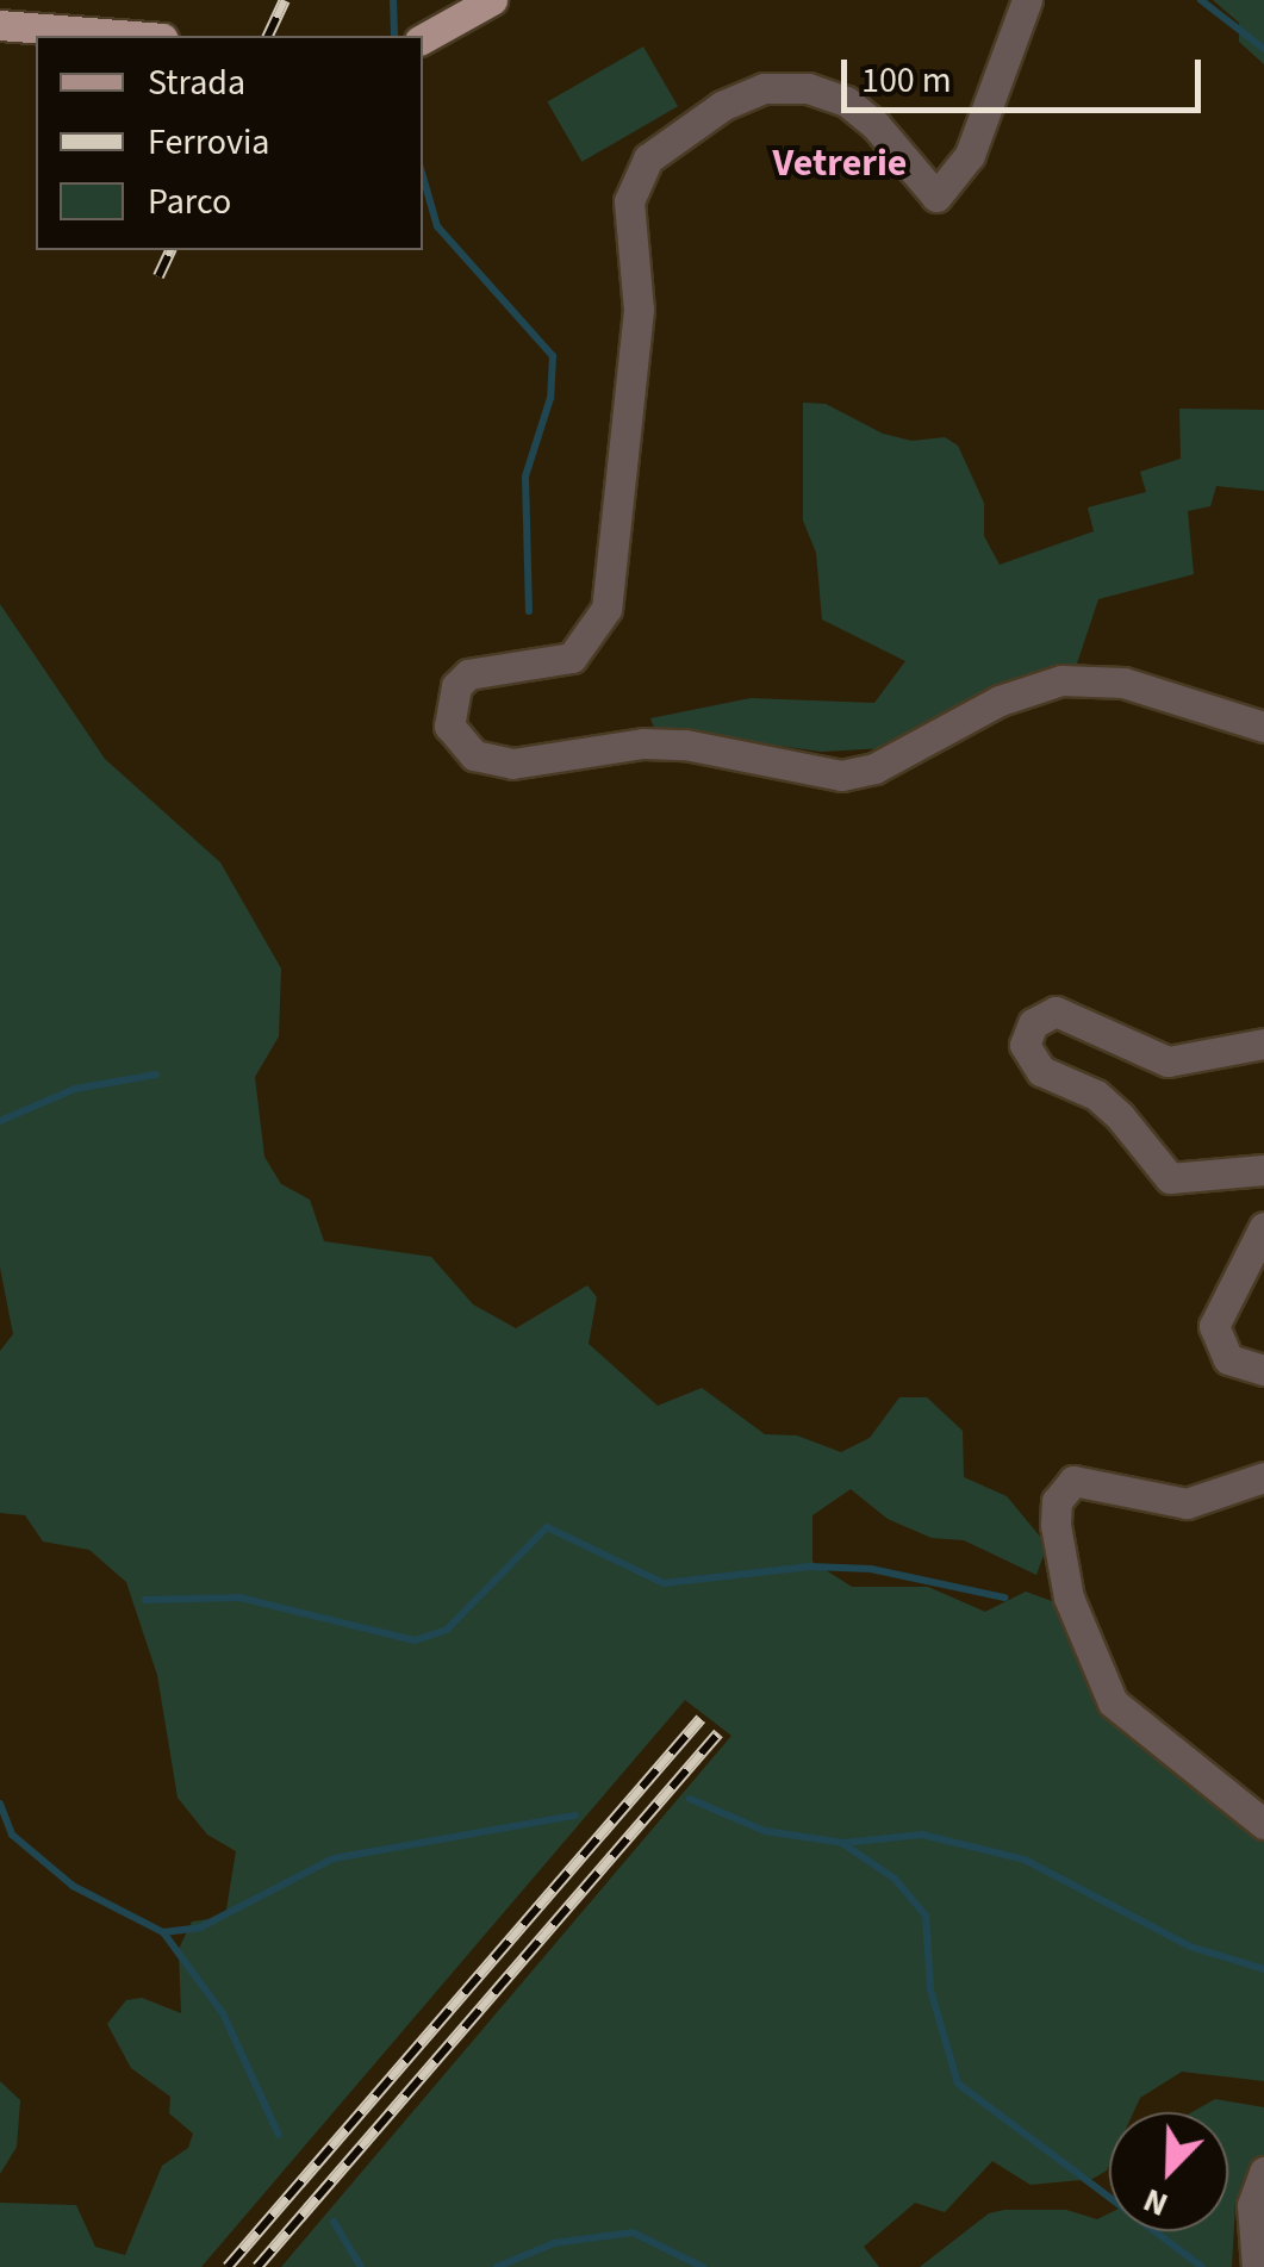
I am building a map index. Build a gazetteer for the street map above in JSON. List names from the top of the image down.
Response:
{
  "districts": ["Vetrerie"],
  "legend": ["Strada", "Ferrovia", "Parco"],
  "scale_bar": "100 m",
  "north": "bottom left"
}
